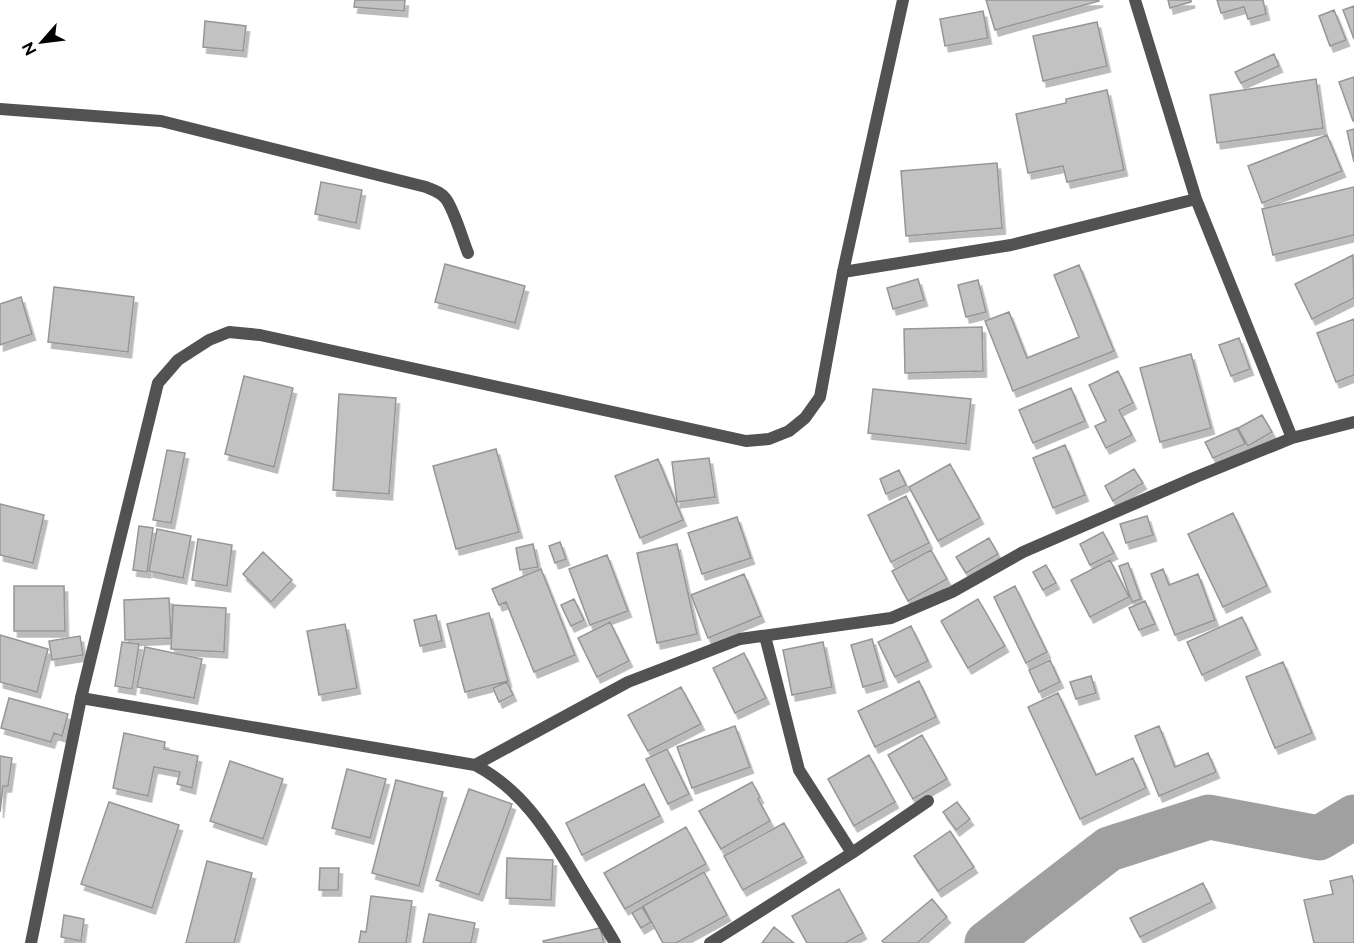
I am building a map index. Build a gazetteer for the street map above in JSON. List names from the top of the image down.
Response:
{
  "north": "bottom left"
}
